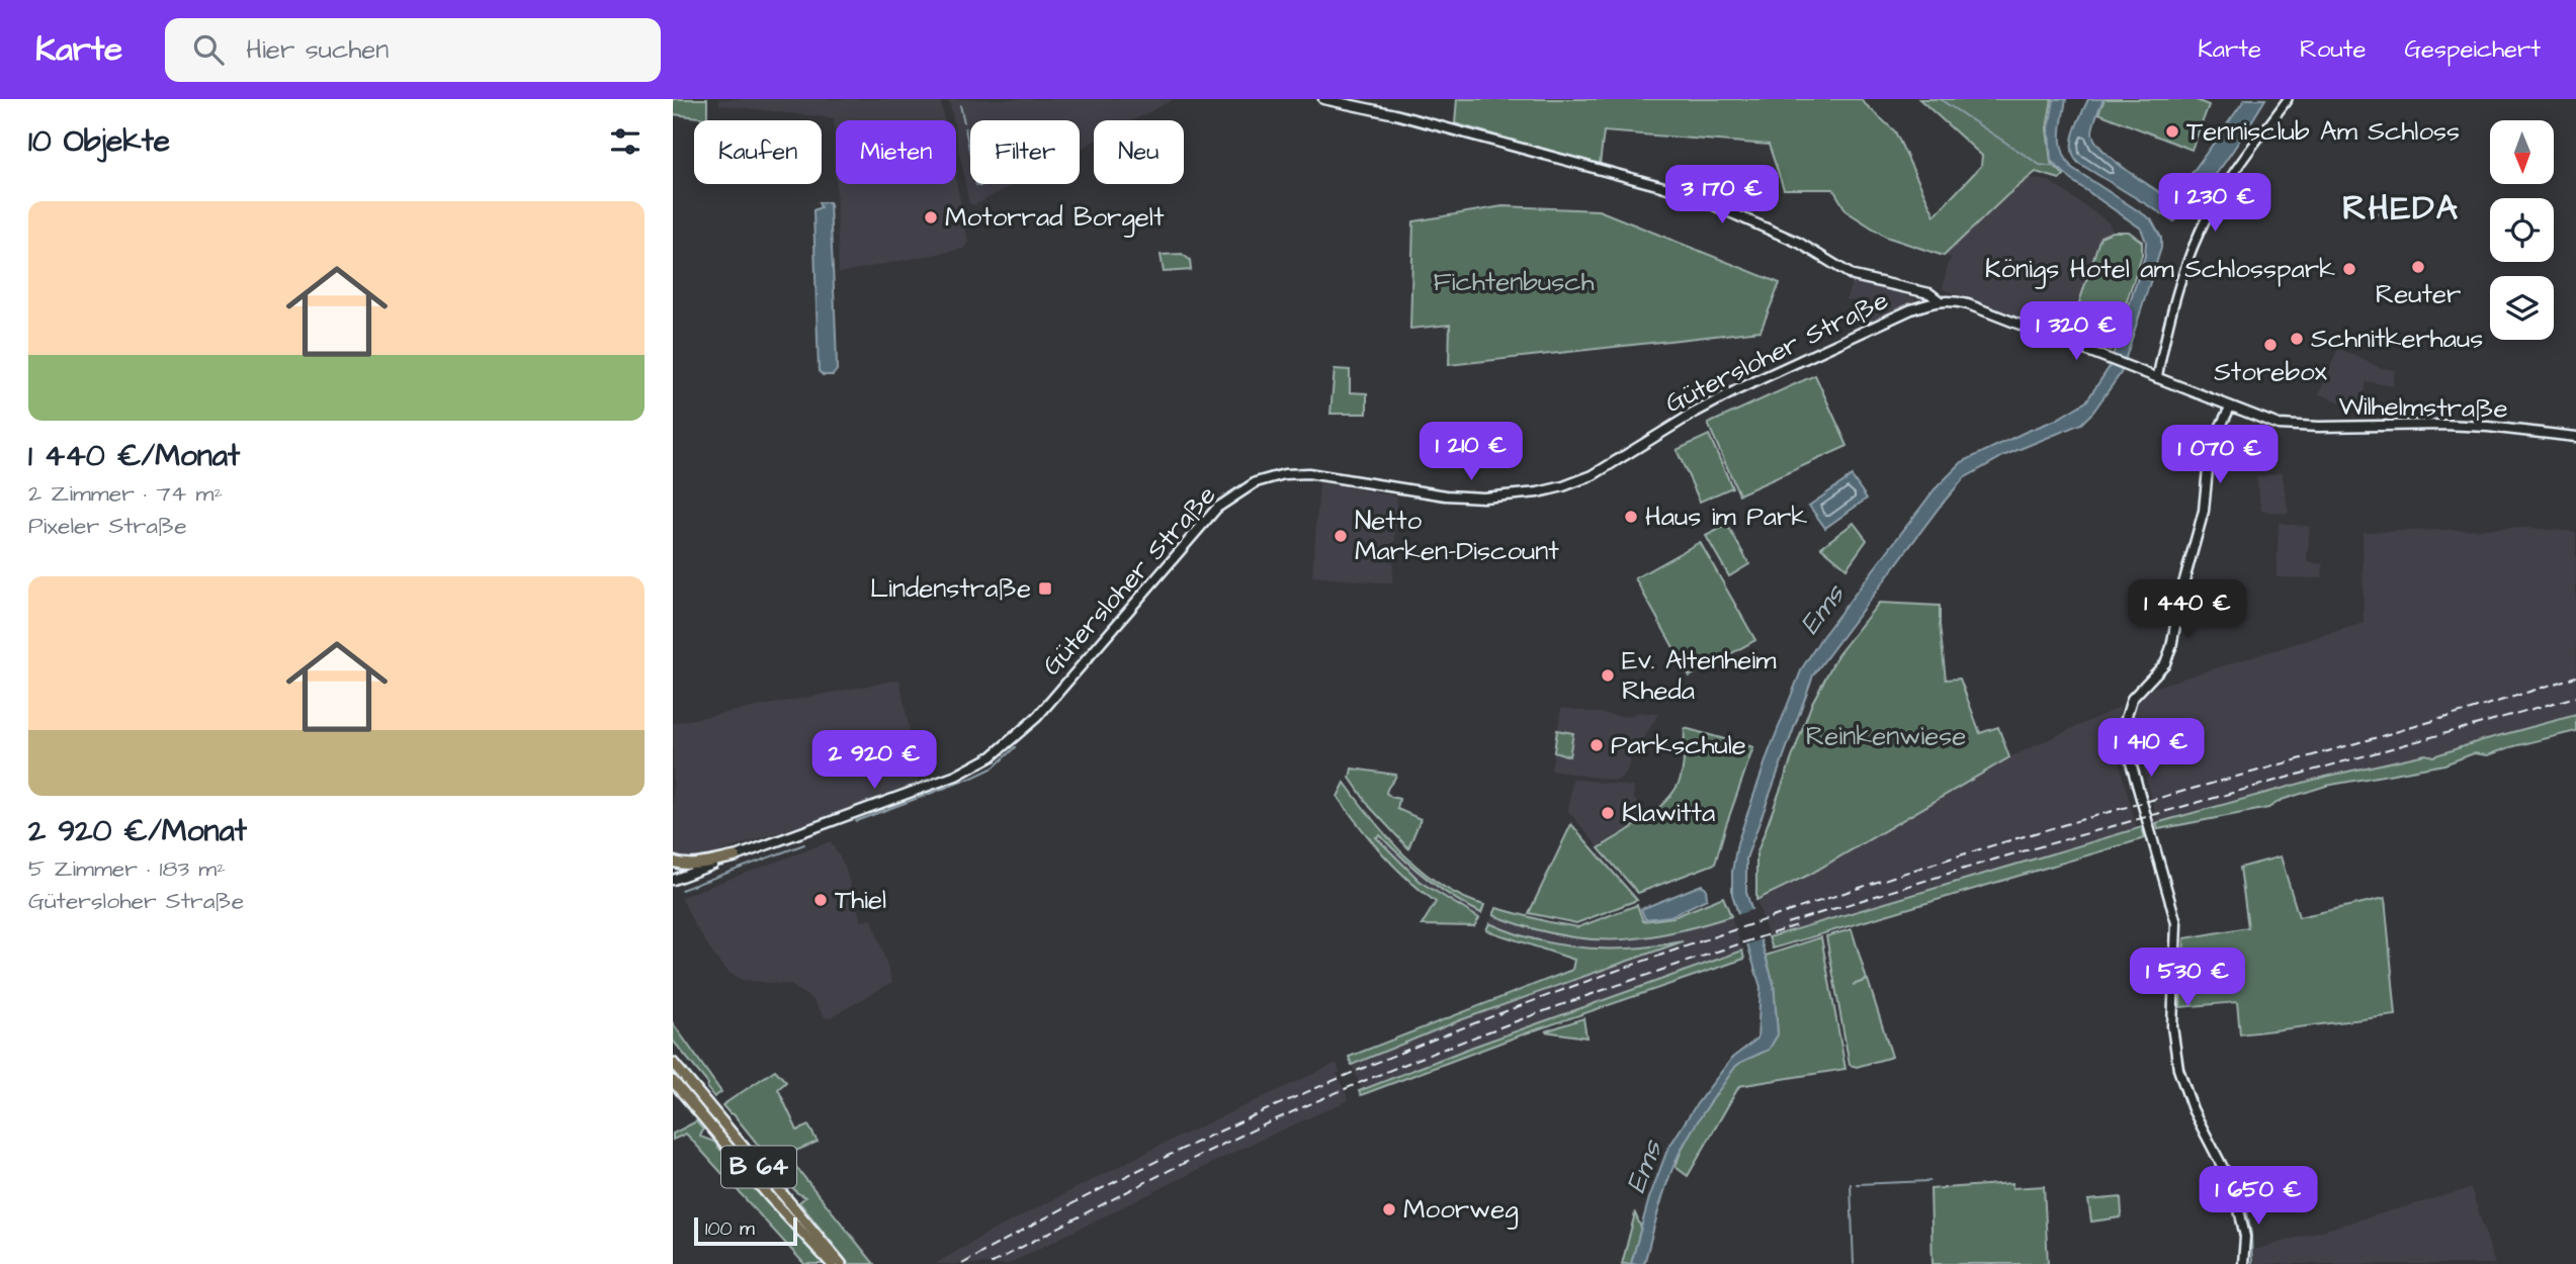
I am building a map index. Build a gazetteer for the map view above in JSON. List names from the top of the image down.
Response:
{
  "streets": {
    "highway": ["B 64"],
    "main road": ["Gütersloher Straße", "Wilhelmstraße"]
  },
  "crossings": [
    ["Gütersloher Straße", "Wilhelmstraße"]
  ],
  "districts": ["RHEDA"],
  "water": ["Ems"],
  "parks": ["Fichtenbusch", "Reinkenwiese"],
  "places": {
    "other": [
      "Tennisclub Am Schloss",
      "Motorrad Borgelt",
      "Reuter",
      "Königs Hotel am Schlosspark",
      "Schnitkerhaus",
      "Storebox",
      "Haus im Park",
      "Netto Marken-Discount",
      "Ev. Altenheim Rheda",
      "Parkschule",
      "Klawitta",
      "Thiel",
      "Moorweg"
    ],
    "transit": ["Lindenstraße"]
  },
  "scale_bar": "100 m",
  "north": "bottom",
  "page": {
    "header": "Karte",
    "search": "Hier suchen",
    "nav": ["Karte", "Route", "Gespeichert"],
    "heading": "10 Objekte",
    "chip": [
      "Kaufen",
      "Mieten",
      "Filter",
      "Neu"
    ],
    "price": [
      "3 170 €",
      "1 230 €",
      "1 320 €",
      "1 210 €",
      "1 070 €",
      "1 440 €",
      "1 410 €",
      "2 920 €",
      "1 530 €",
      "1 650 €"
    ],
    "list": [
      {
        "name": "1 440 €/Monat",
        "note": "2 Zimmer · 74 m² · Pixeler Straße"
      },
      {
        "name": "2 920 €/Monat",
        "note": "5 Zimmer · 183 m² · Gütersloher Straße"
      }
    ],
    "scale": "100 m"
  }
}
